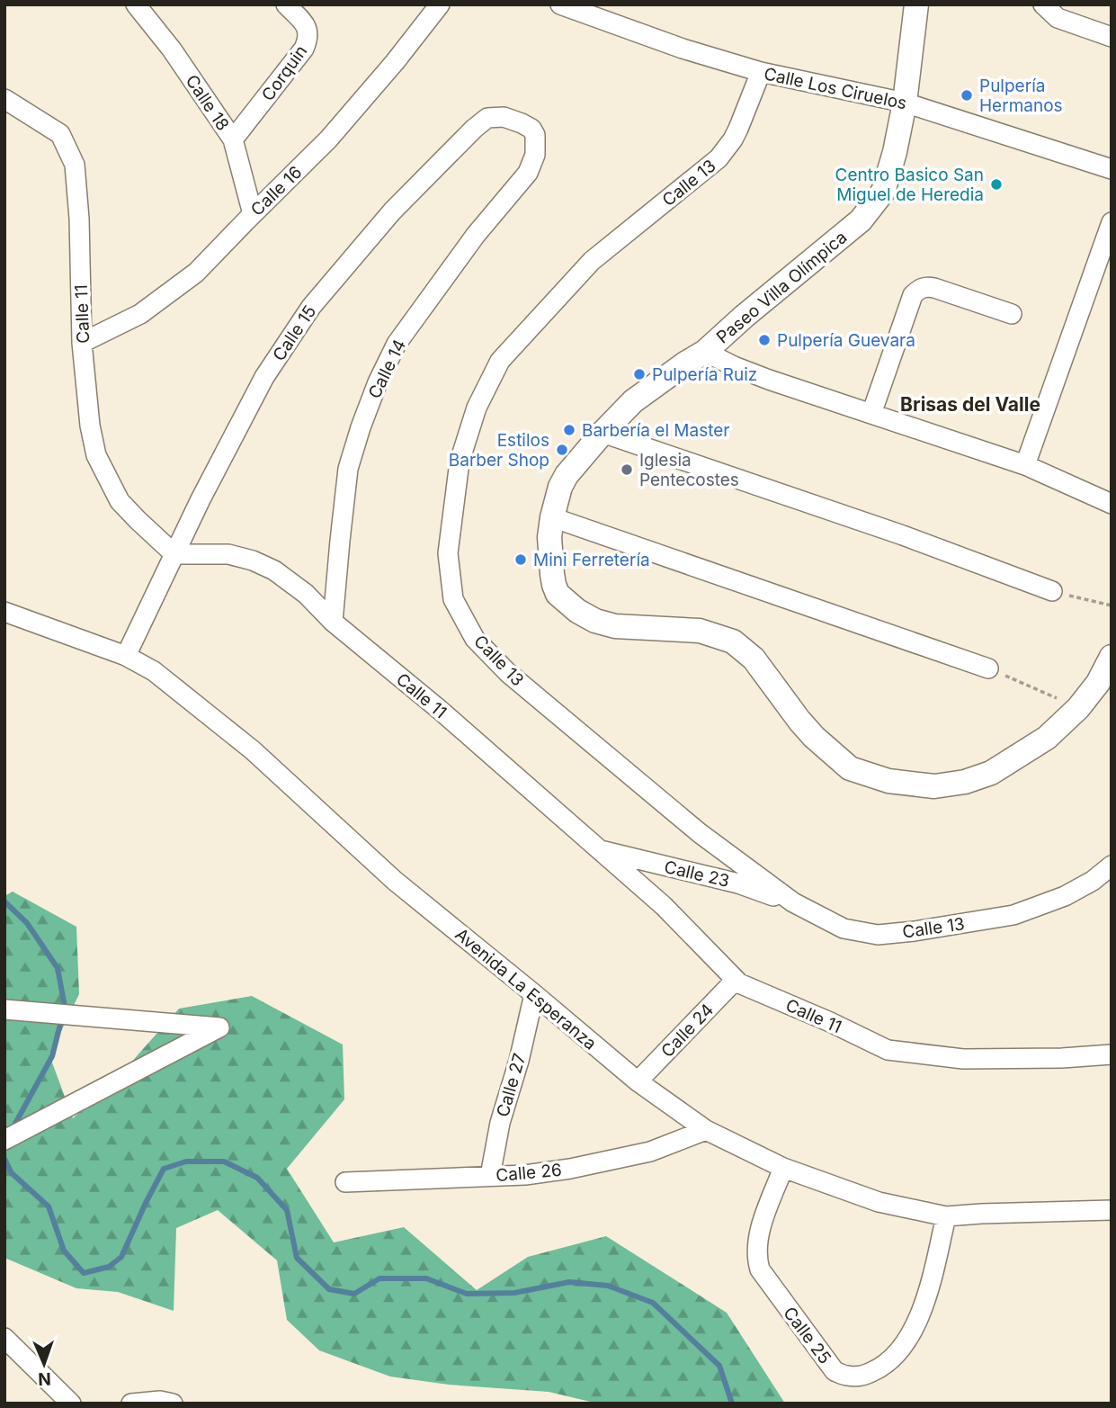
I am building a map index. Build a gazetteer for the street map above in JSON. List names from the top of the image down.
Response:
{
  "streets": {
    "main road": ["Paseo Villa Olímpica"],
    "street": [
      "Corquin",
      "Calle Los Ciruelos",
      "Calle 18",
      "Calle 13",
      "Calle 16",
      "Calle 11",
      "Calle 15",
      "Calle 14",
      "Calle 23",
      "Avenida La Esperanza",
      "Calle 24",
      "Calle 27",
      "Calle 26",
      "Calle 25"
    ]
  },
  "crossings": [
    ["Corquin", "Calle 18"],
    ["Calle Los Ciruelos", "Calle 13"],
    ["Calle Los Ciruelos", "Paseo Villa Olímpica"],
    ["Calle 18", "Calle 16"],
    ["Calle 13", "Calle 23"],
    ["Calle 16", "Calle 11"],
    ["Calle 11", "Calle 15"],
    ["Calle 11", "Calle 14"],
    ["Calle 11", "Calle 23"],
    ["Calle 11", "Calle 24"],
    ["Calle 15", "Calle 14"],
    ["Calle 15", "Avenida La Esperanza"],
    ["Avenida La Esperanza", "Calle 24"],
    ["Avenida La Esperanza", "Calle 27"],
    ["Avenida La Esperanza", "Calle 26"],
    ["Avenida La Esperanza", "Calle 25"],
    ["Calle 27", "Calle 26"]
  ],
  "districts": ["Brisas del Valle"],
  "places": [
    "Pulpería Hermanos",
    "Centro Basico San Miguel de Heredia",
    "Pulpería Guevara",
    "Pulpería Ruiz",
    "Barbería el Master",
    "Estilos Barber Shop",
    "Iglesia Pentecostes",
    "Mini Ferretería"
  ],
  "north": "bottom"
}
